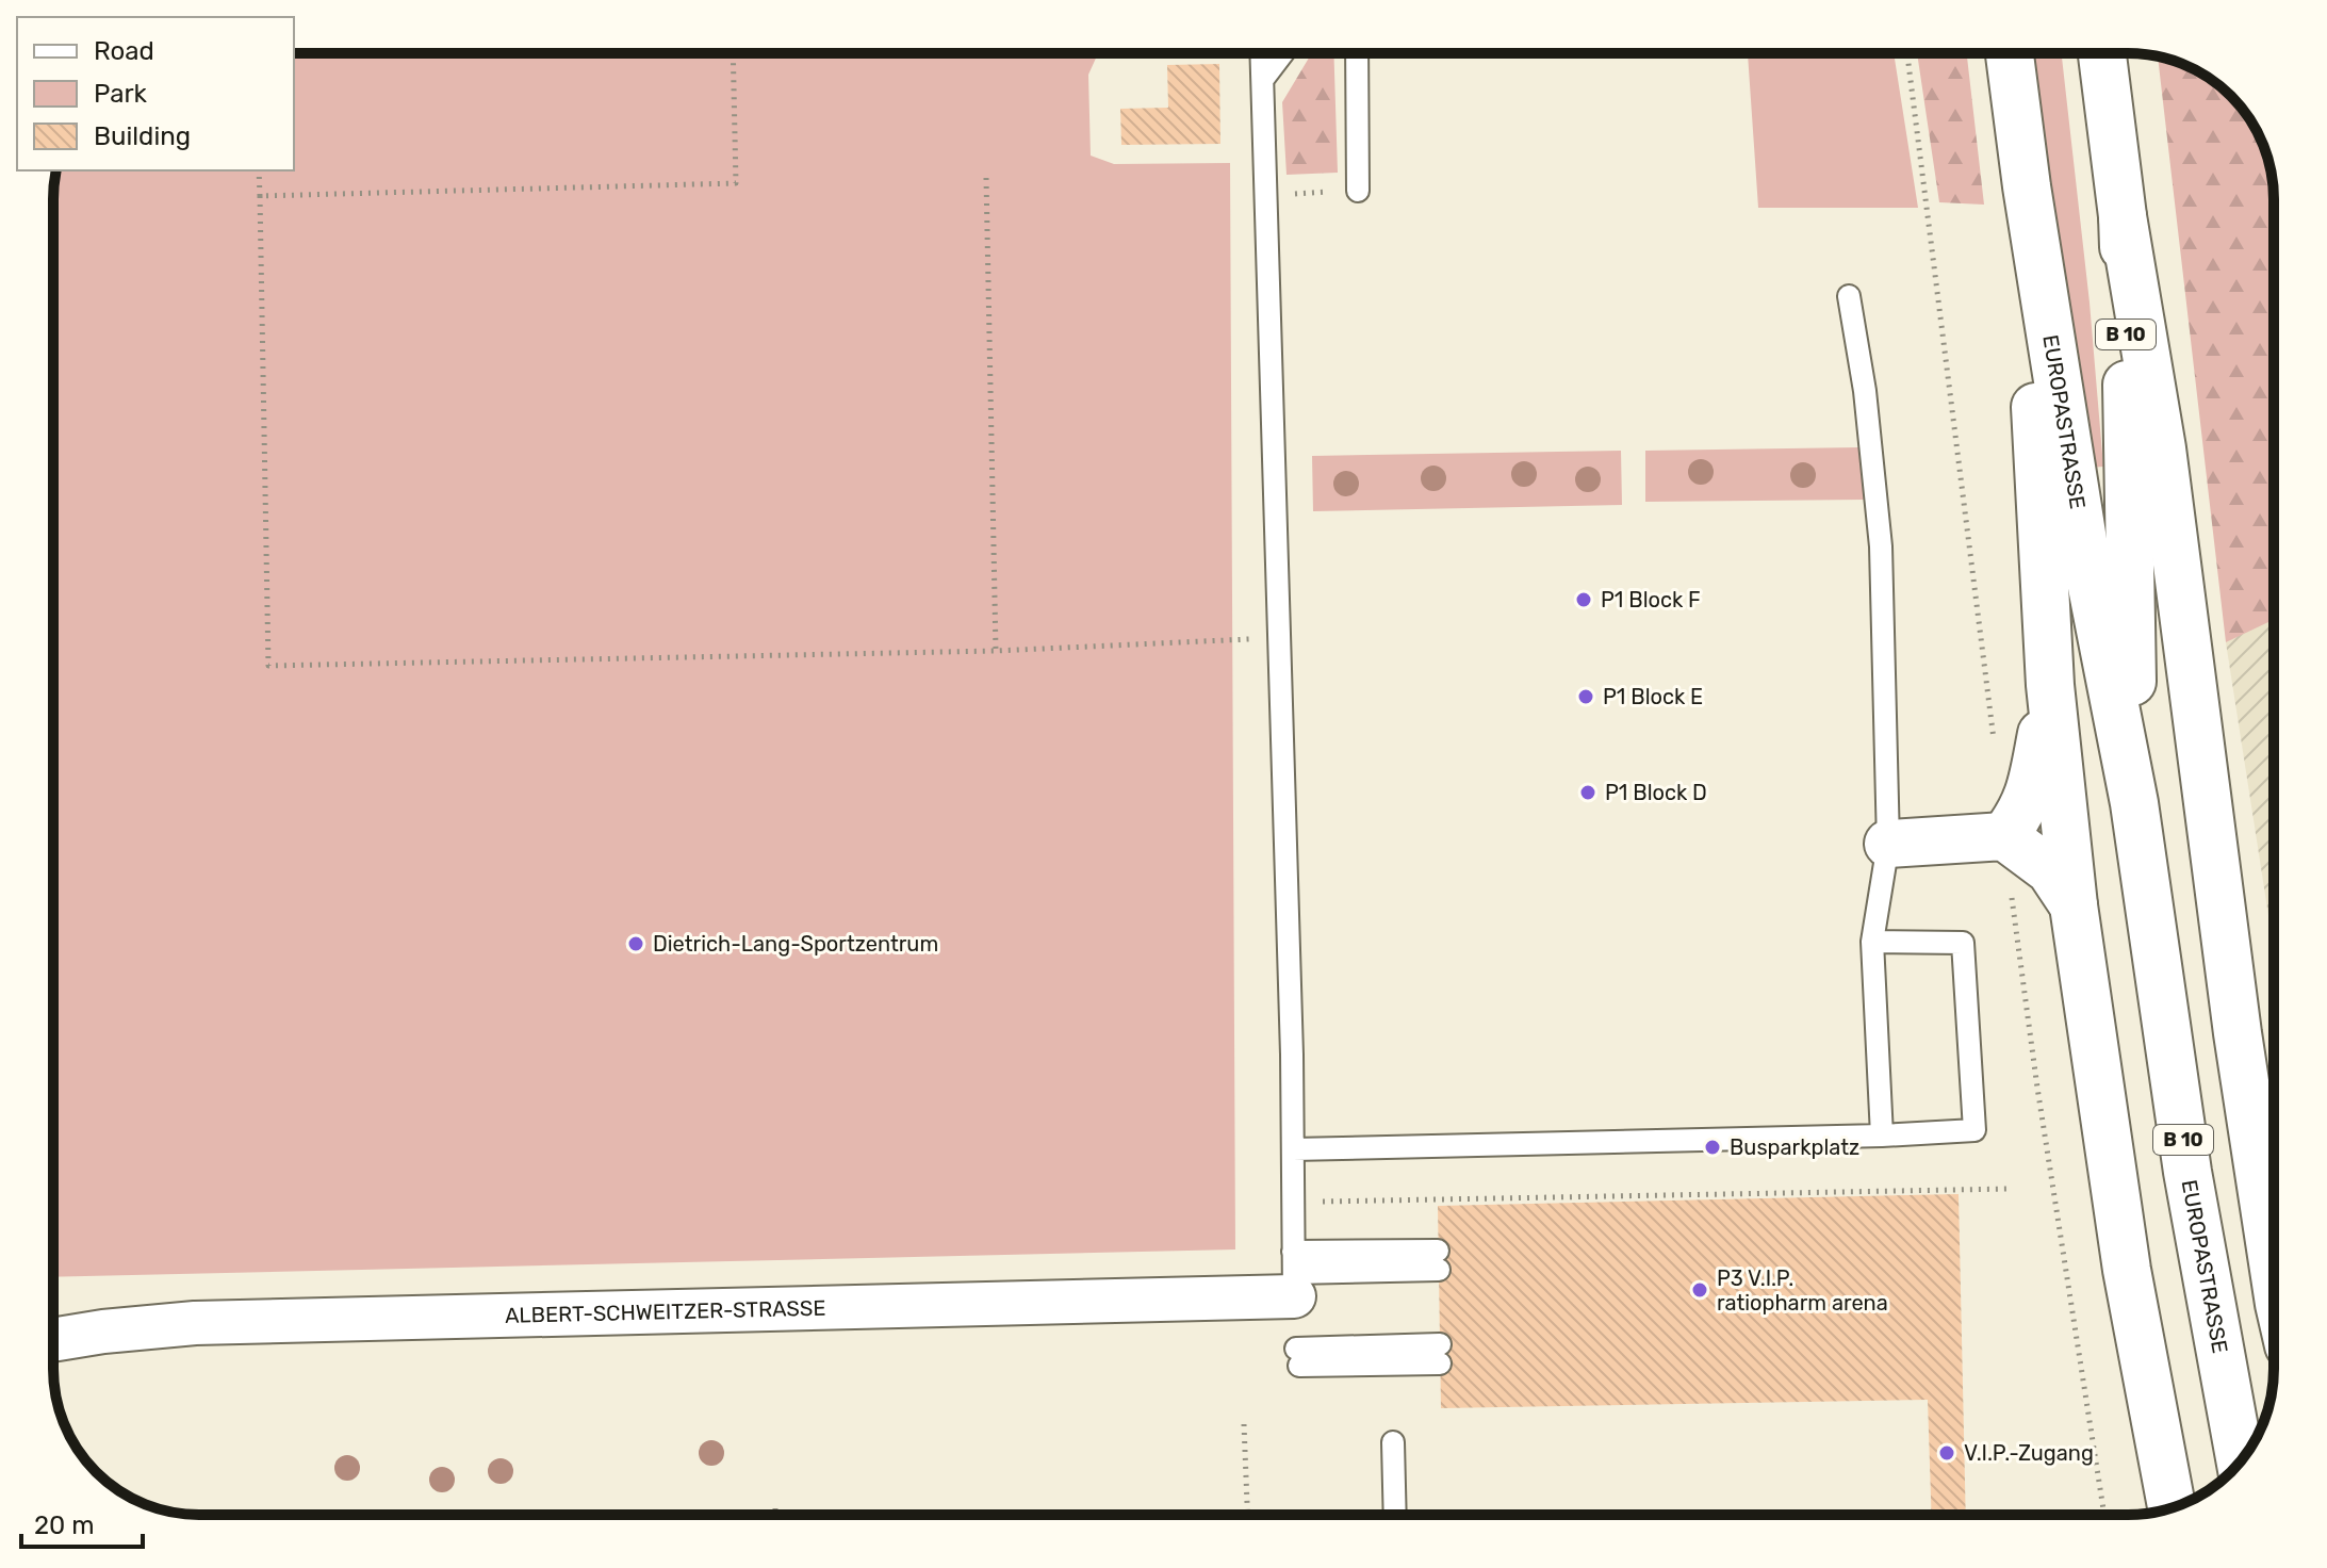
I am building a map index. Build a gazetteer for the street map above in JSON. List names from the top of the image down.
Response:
{
  "streets": {
    "main road": ["B 10", "EUROPASTRASSE"],
    "street": ["ALBERT-SCHWEITZER-STRASSE"]
  },
  "places": [
    "P1 Block F",
    "P1 Block E",
    "P1 Block D",
    "Dietrich-Lang-Sportzentrum",
    "Busparkplatz",
    "P3 V.I.P. ratiopharm arena",
    "V.I.P.-Zugang"
  ],
  "legend": ["Road", "Park", "Building"],
  "scale_bar": "20 m"
}
